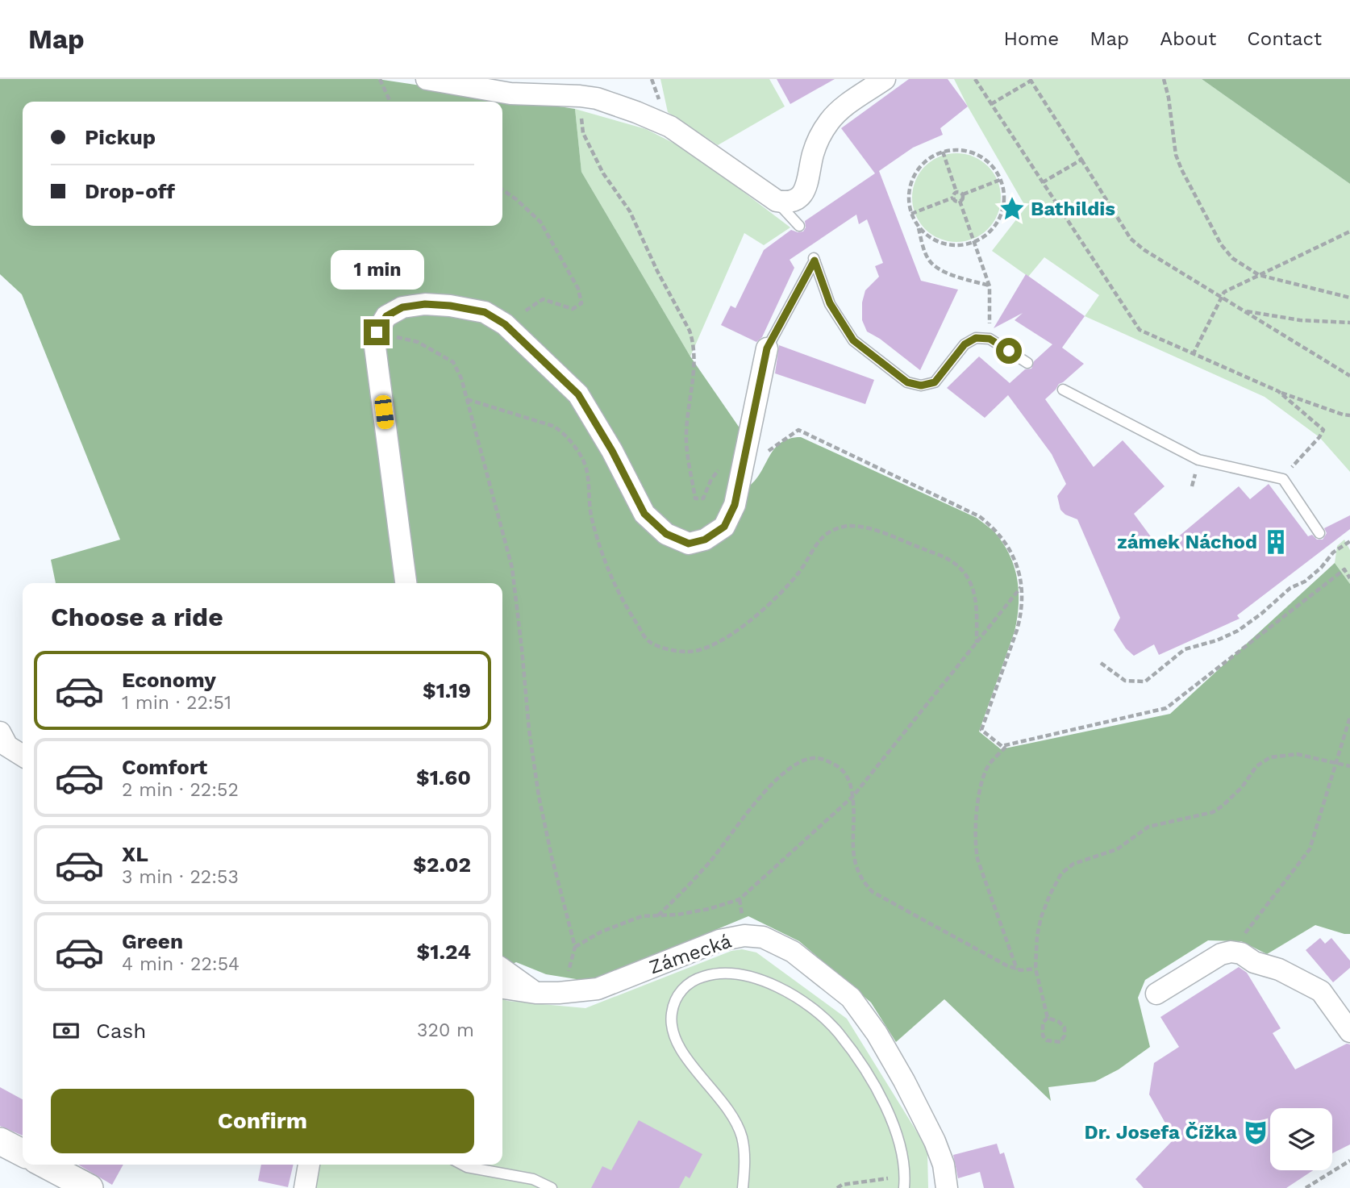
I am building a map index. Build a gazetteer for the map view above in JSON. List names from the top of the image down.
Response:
{
  "streets": {
    "street": ["Zámecká"]
  },
  "places": {
    "place": ["Bathildis"],
    "building": ["zámek Náchod"],
    "theatre": ["Dr. Josefa Čížka"]
  },
  "page": {
    "header": "Map",
    "nav": [
      "Home",
      "Map",
      "About",
      "Contact"
    ],
    "banner": ["Pickup", "Drop-off"],
    "bubble": "1 min",
    "heading": "Choose a ride",
    "list": [
      {
        "name": "Economy",
        "note": "1 min · 22:51",
        "value": "$1.19"
      },
      {
        "name": "Comfort",
        "note": "2 min · 22:52",
        "value": "$1.60"
      },
      {
        "name": "XL",
        "note": "3 min · 22:53",
        "value": "$2.02"
      },
      {
        "name": "Green",
        "note": "4 min · 22:54",
        "value": "$1.24"
      }
    ],
    "pay": ["Cash", "320 m"],
    "buttons": "Confirm"
  }
}
